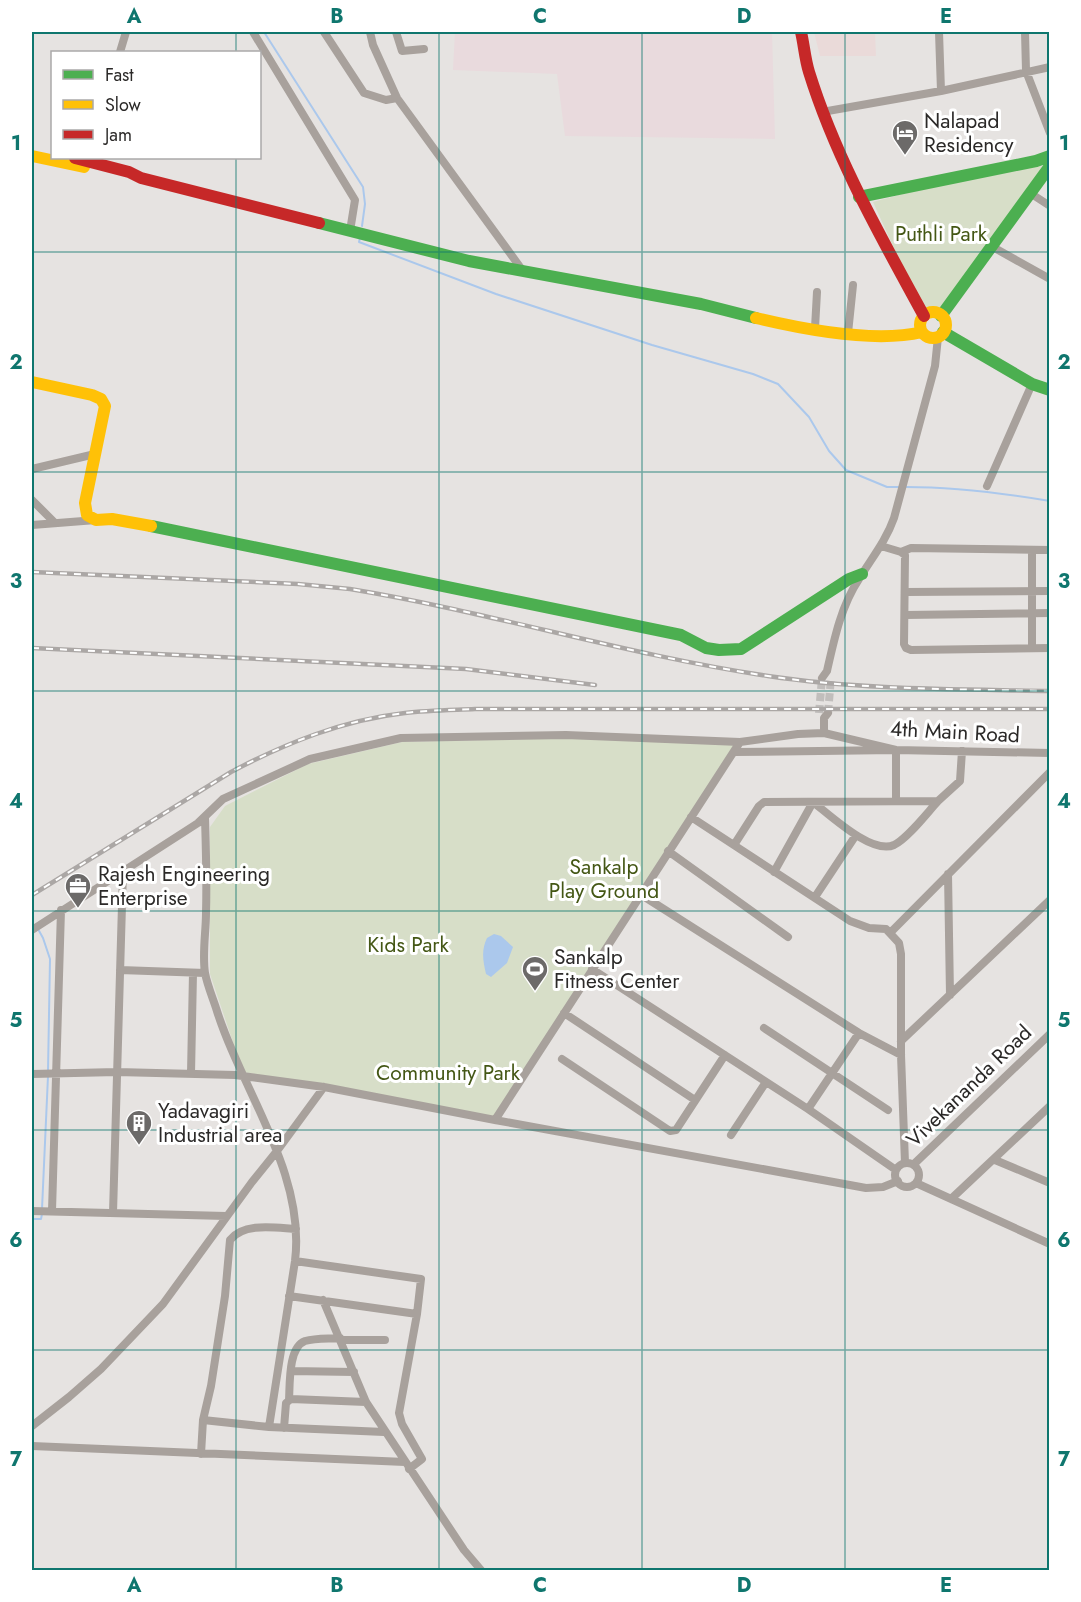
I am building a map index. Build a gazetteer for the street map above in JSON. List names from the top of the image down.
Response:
{
  "streets": {
    "street": ["4th Main Road", "Vivekananda Road"]
  },
  "parks": [
    "Puthli Park",
    "Sankalp Play Ground",
    "Kids Park",
    "Community Park"
  ],
  "places": {
    "hotel": ["Nalapad Residency"],
    "office": ["Rajesh Engineering Enterprise"],
    "sports": ["Sankalp Fitness Center"],
    "building": ["Yadavagiri Industrial area"]
  },
  "legend": ["Fast", "Slow", "Jam"],
  "grid": {
    "columns": [
      "A",
      "B",
      "C",
      "D",
      "E"
    ],
    "rows": [
      "1",
      "2",
      "3",
      "4",
      "5",
      "6",
      "7"
    ]
  }
}
